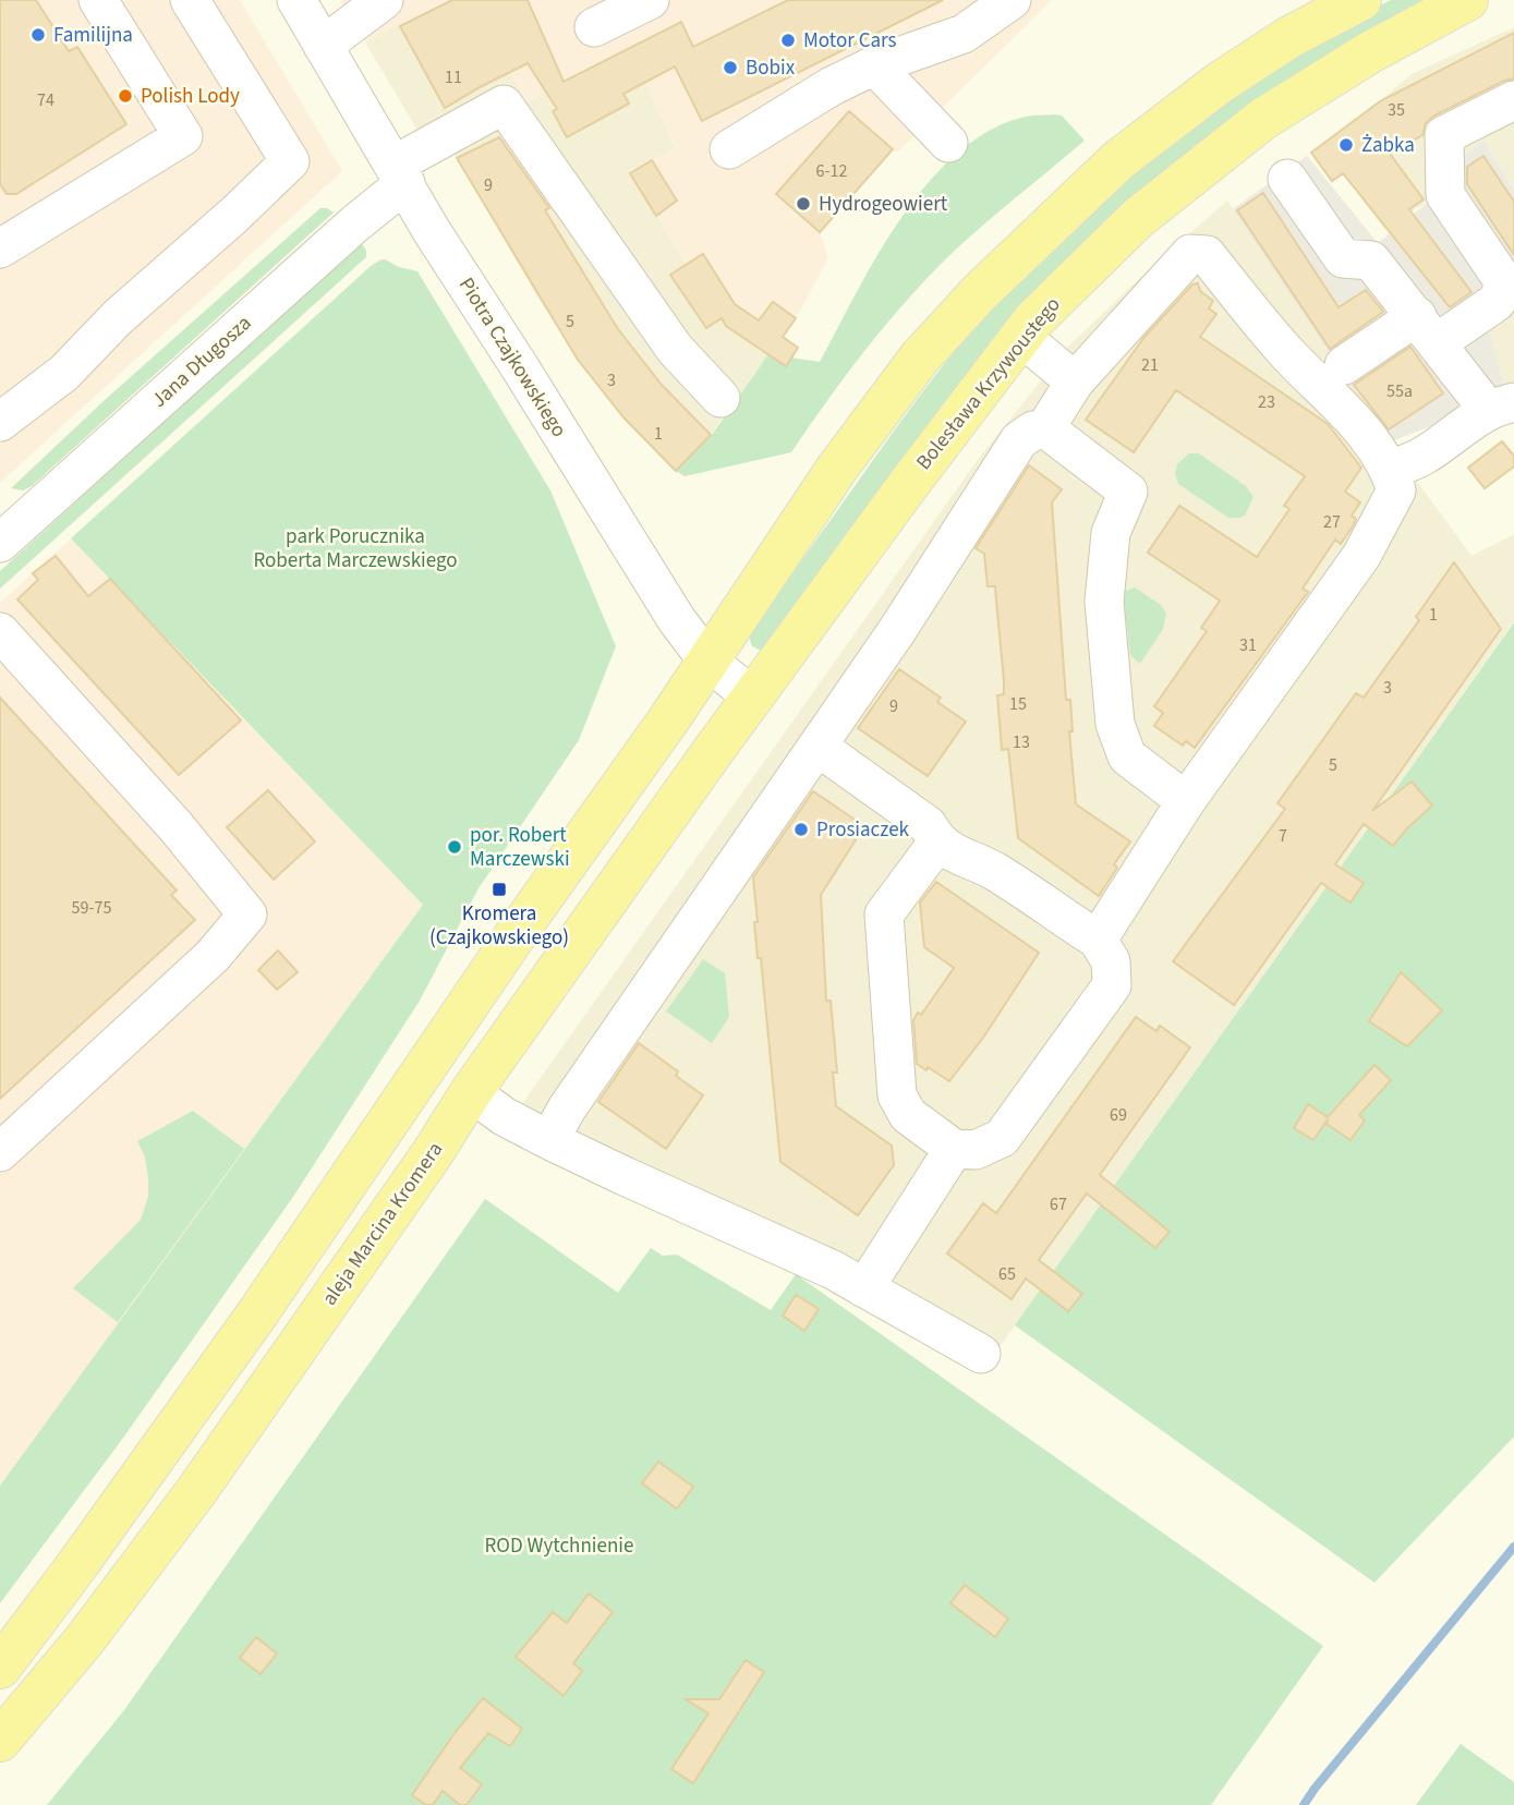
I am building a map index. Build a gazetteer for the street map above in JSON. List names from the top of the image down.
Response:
{
  "streets": {
    "main road": ["Bolesława Krzywoustego", "aleja Marcina Kromera"],
    "street": ["Piotra Czajkowskiego", "Jana Długosza"]
  },
  "crossings": [
    ["Piotra Czajkowskiego", "Jana Długosza"],
    ["Piotra Czajkowskiego", "Bolesława Krzywoustego"],
    ["Piotra Czajkowskiego", "aleja Marcina Kromera"],
    ["Bolesława Krzywoustego", "aleja Marcina Kromera"]
  ],
  "parks": ["park Porucznika Roberta Marczewskiego", "ROD Wytchnienie"],
  "places": {
    "other": [
      "Familijna",
      "Motor Cars",
      "Bobix",
      "Polish Lody",
      "Żabka",
      "Hydrogeowiert",
      "Prosiaczek",
      "por. Robert Marczewski"
    ],
    "transit": ["Kromera (Czajkowskiego)"]
  },
  "house_numbers": [
    "11",
    "74",
    "35",
    "6-12",
    "9",
    "5",
    "21",
    "3",
    "55a",
    "23",
    "1",
    "27",
    "1",
    "31",
    "3",
    "15",
    "9",
    "13",
    "5",
    "7",
    "59-75",
    "69",
    "67",
    "65"
  ]
}
